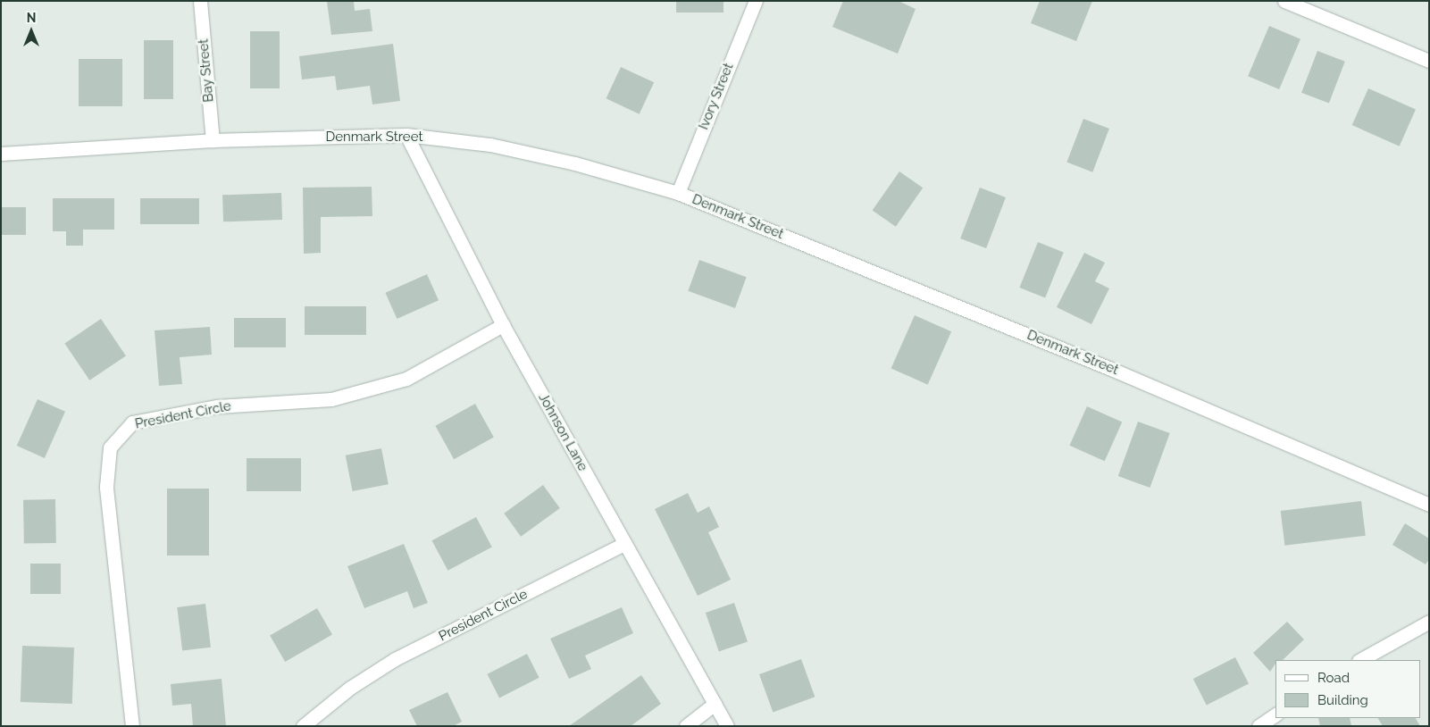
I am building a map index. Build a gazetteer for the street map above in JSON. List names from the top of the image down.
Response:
{
  "streets": {
    "street": [
      "Bay Street",
      "Ivory Street",
      "Denmark Street",
      "President Circle",
      "Johnson Lane"
    ]
  },
  "crossings": [
    ["Bay Street", "Denmark Street"],
    ["Ivory Street", "Denmark Street"],
    ["Denmark Street", "Johnson Lane"],
    ["President Circle", "Johnson Lane"]
  ],
  "legend": ["Road", "Building"],
  "north": "top"
}
